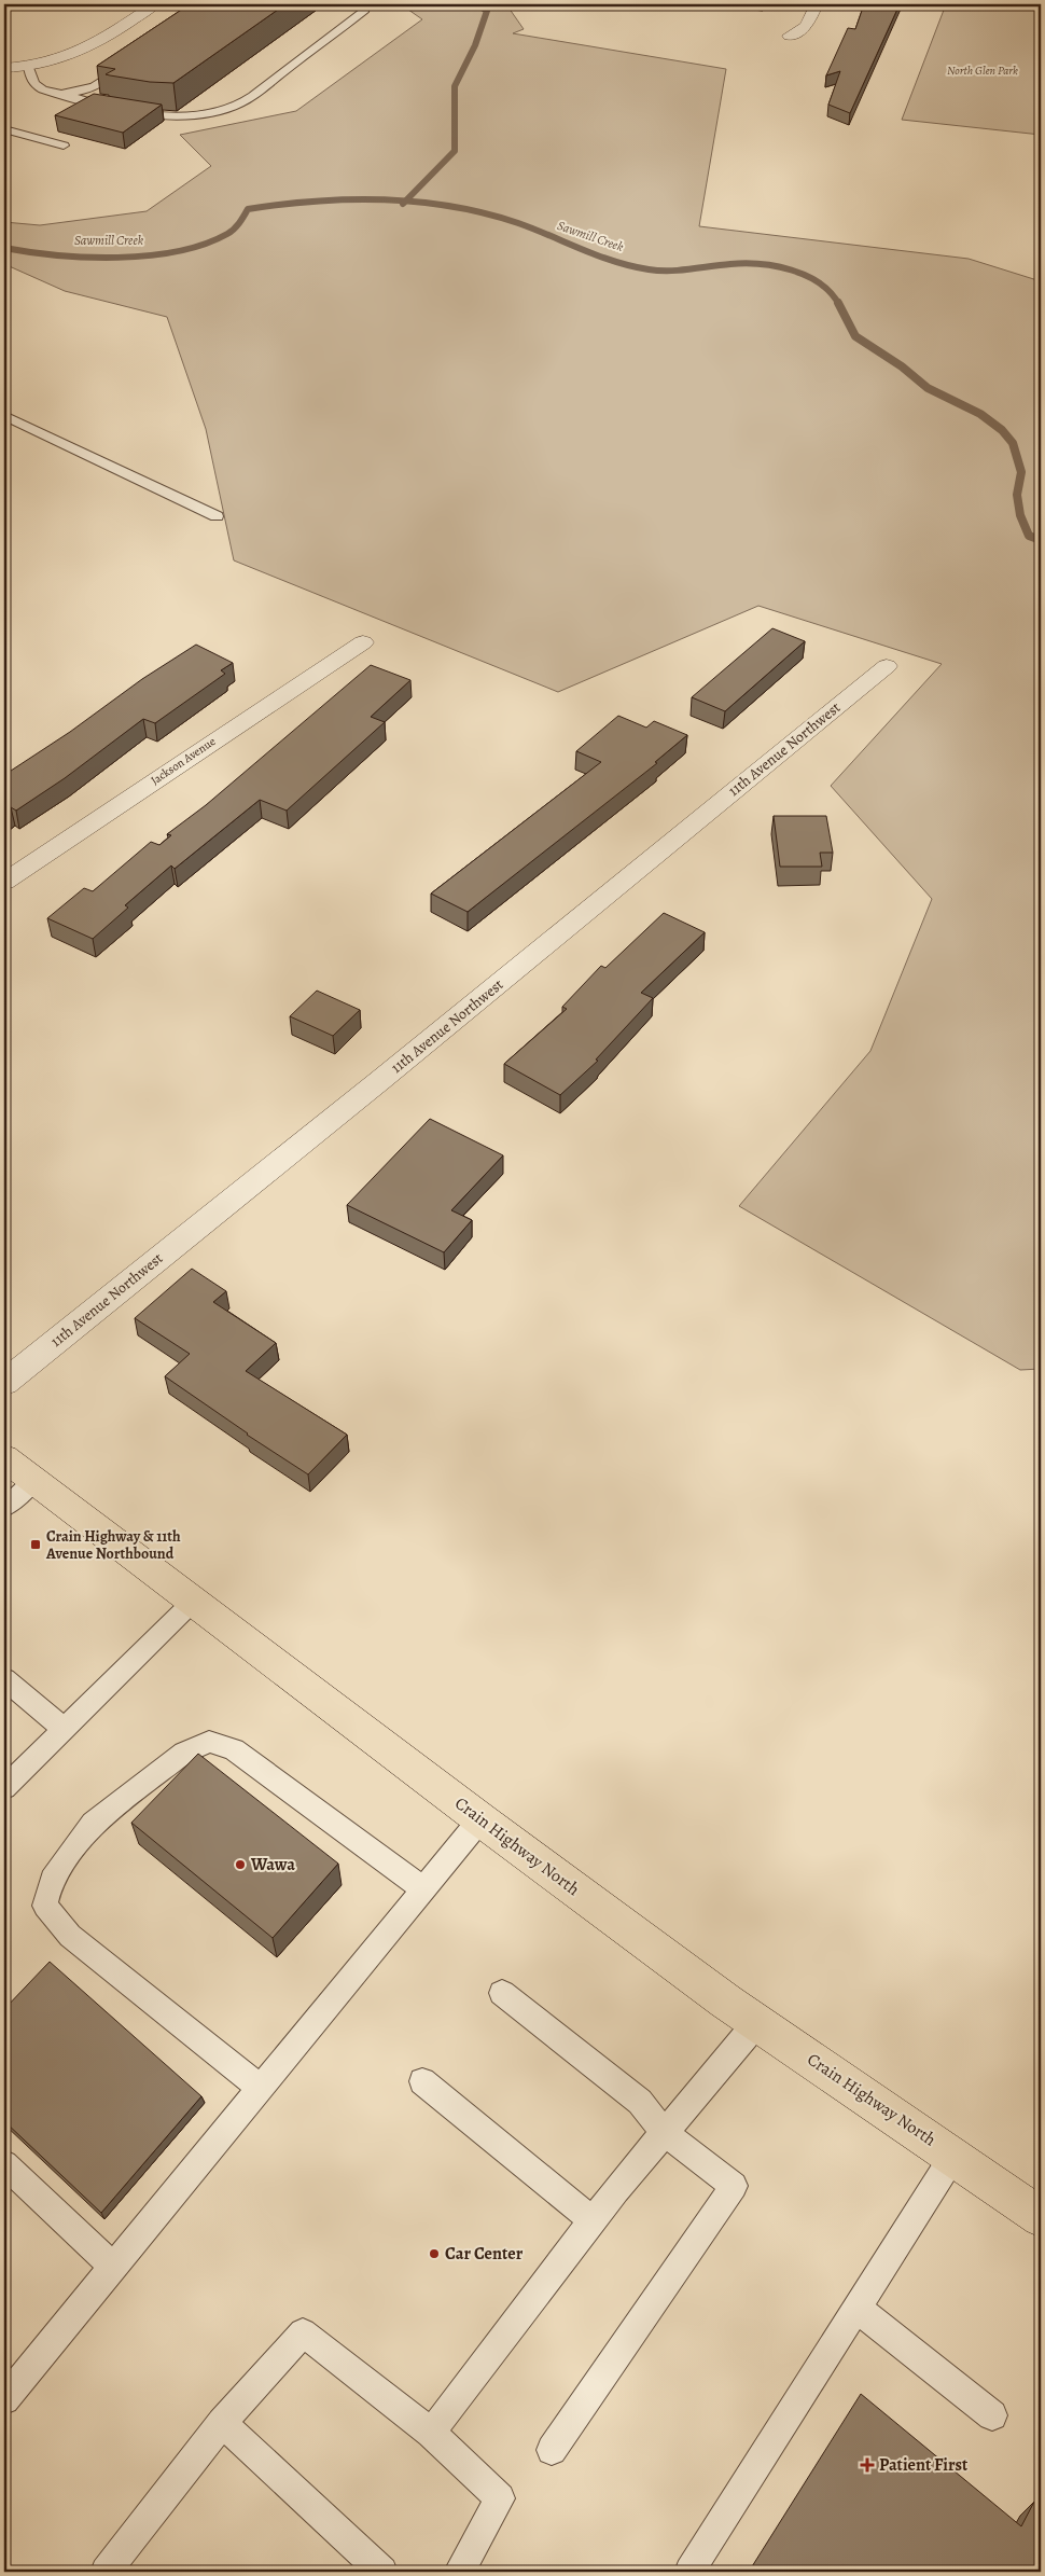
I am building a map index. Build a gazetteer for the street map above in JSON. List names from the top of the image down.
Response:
{
  "streets": {
    "main road": ["Crain Highway North"],
    "street": ["11th Avenue Northwest", "Jackson Avenue"]
  },
  "water": ["Sawmill Creek"],
  "parks": ["North Glen Park"],
  "places": {
    "transit": ["Crain Highway & 11th Avenue Northbound"],
    "other": ["Wawa", "Car Center"],
    "health": ["Patient First"]
  }
}
